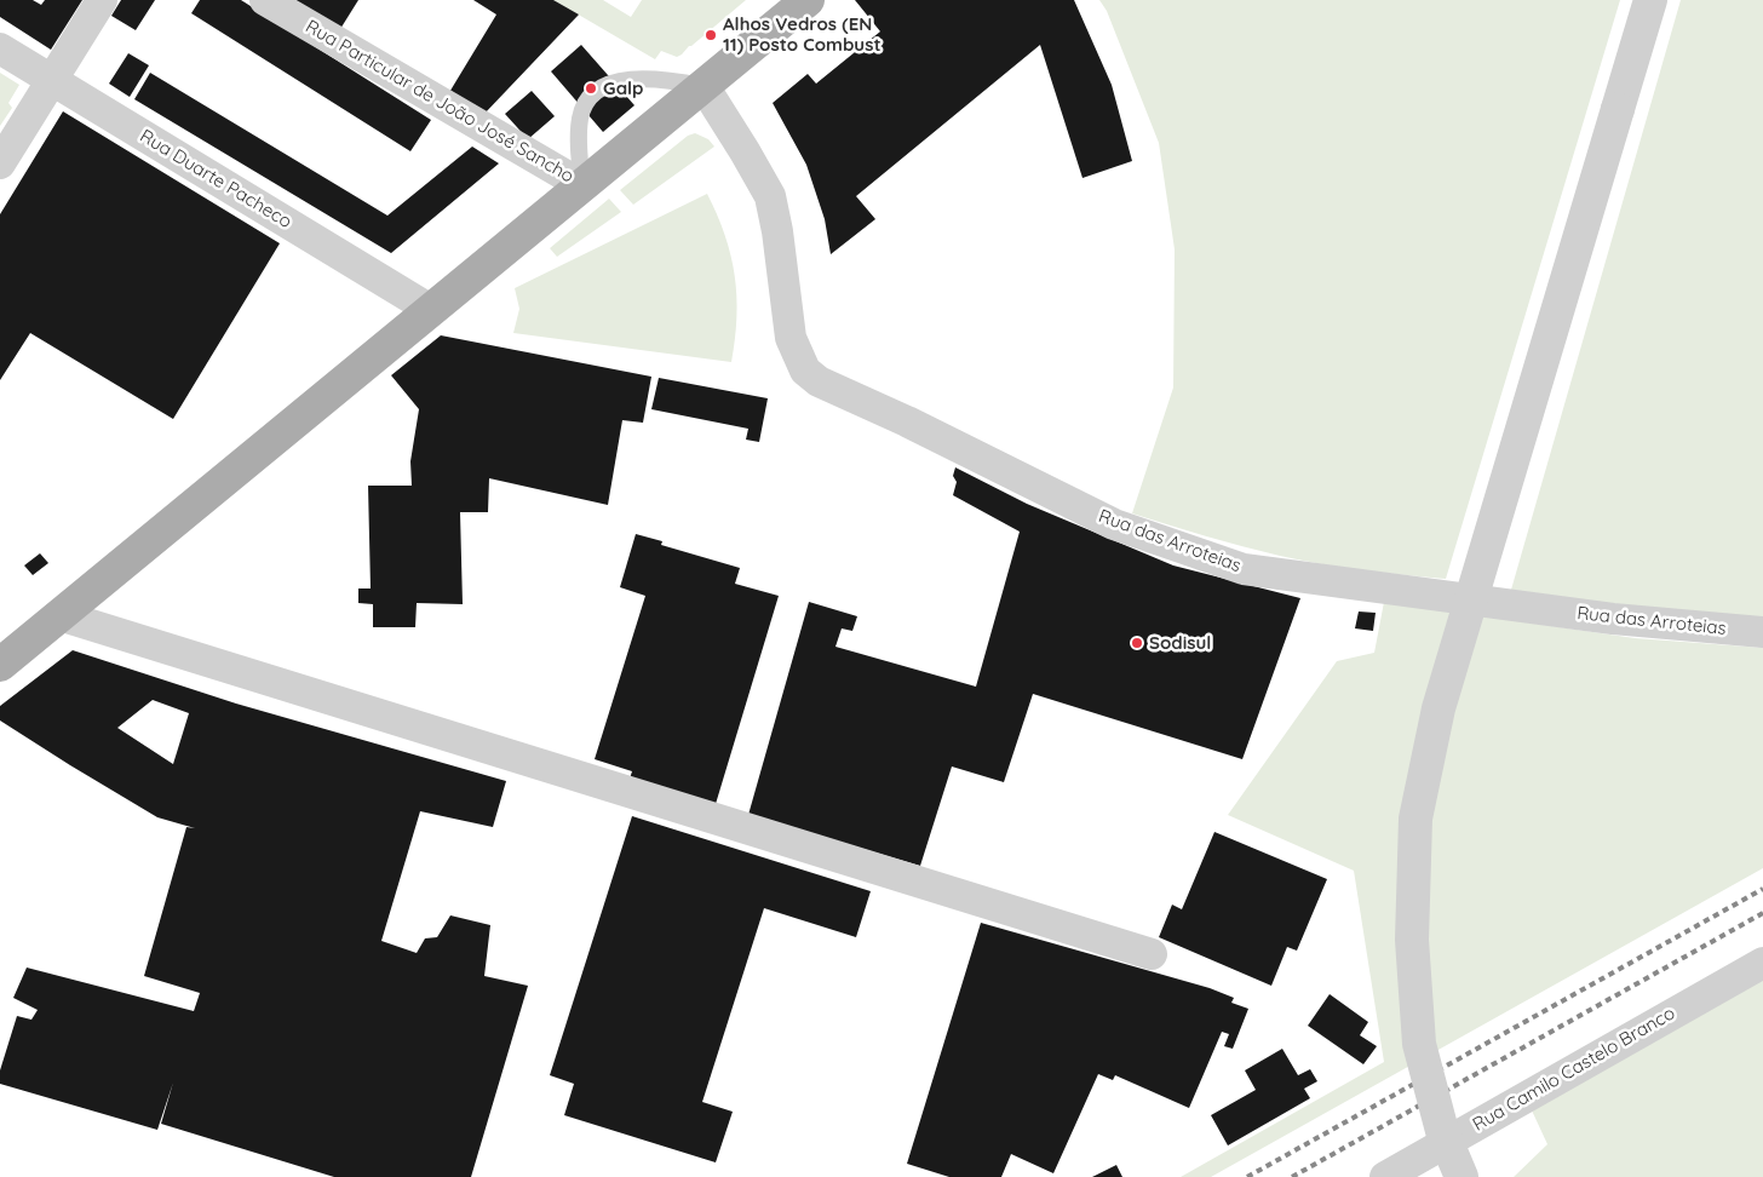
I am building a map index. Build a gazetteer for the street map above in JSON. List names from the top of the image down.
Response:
{
  "streets": {
    "street": [
      "Rua Particular de João José Sancho",
      "Rua Duarte Pacheco",
      "Rua das Arroteias",
      "Rua Camilo Castelo Branco"
    ]
  },
  "places": ["Alhos Vedros (EN 11) Posto Combust", "Galp", "Sodisul"]
}
